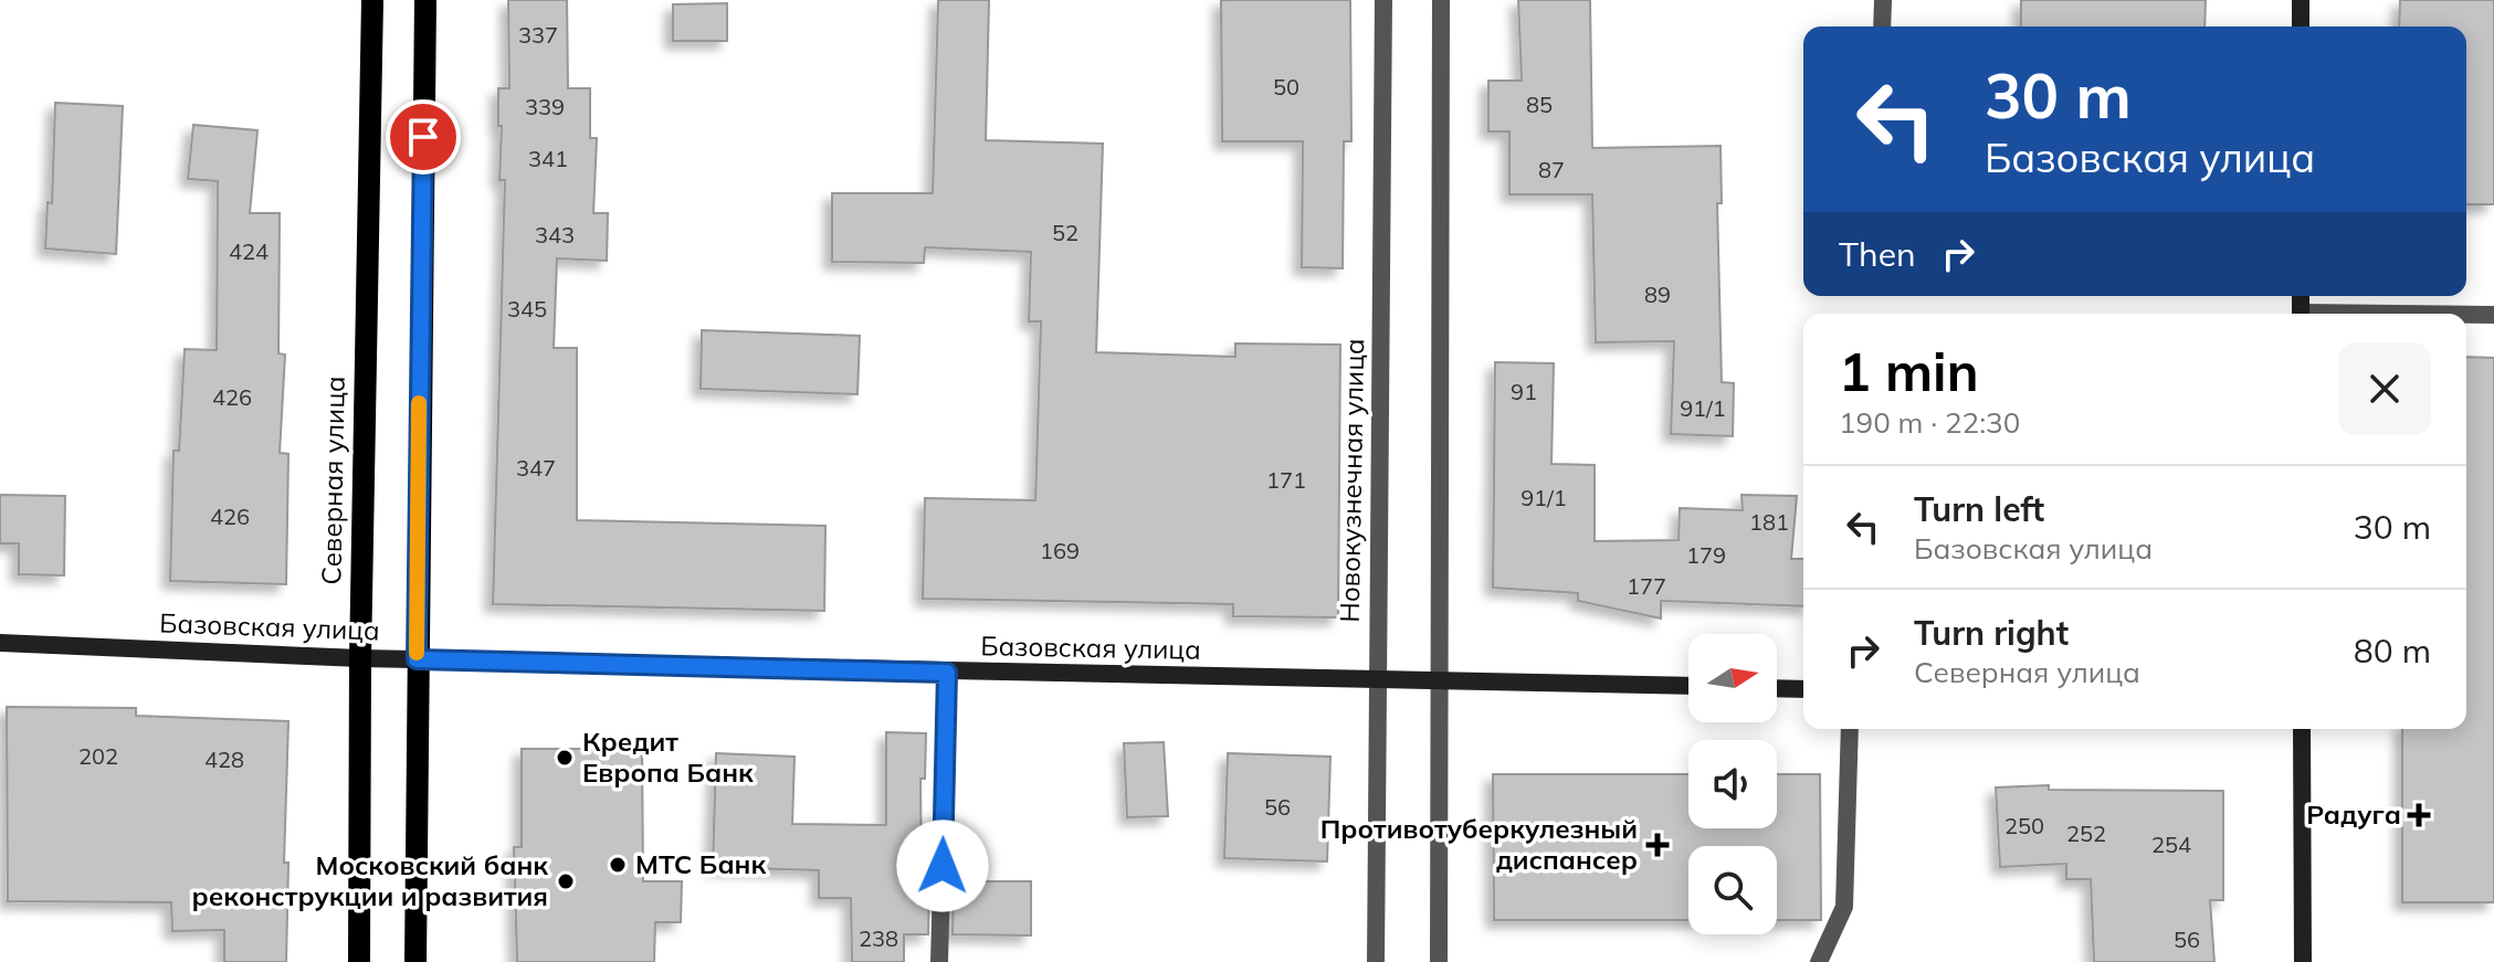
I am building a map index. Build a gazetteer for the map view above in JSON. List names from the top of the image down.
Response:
{
  "streets": {
    "main road": ["Северная улица"],
    "street": ["Новокузнечная улица", "Базовская улица"]
  },
  "crossings": [
    ["Северная улица", "Базовская улица"],
    ["Новокузнечная улица", "Базовская улица"]
  ],
  "places": {
    "other": ["Кредит Европа Банк", "МТС Банк", "Московский банк реконструкции и развития"],
    "health": ["Радуга", "Противотуберкулезный диспансер"]
  },
  "house_numbers": [
    "337",
    "50",
    "85",
    "339",
    "341",
    "87",
    "52",
    "343",
    "424",
    "89",
    "345",
    "91",
    "426",
    "91/1",
    "347",
    "171",
    "91/1",
    "426",
    "181",
    "169",
    "179",
    "177",
    "202",
    "428",
    "56",
    "250",
    "252",
    "254",
    "238",
    "56"
  ],
  "north": "right",
  "page": {
    "turn": ["30 m", "Базовская улица"],
    "then": "Then",
    "heading": ["1 min", "190 m · 22:30"],
    "list": [
      {
        "name": "Turn left",
        "note": "Базовская улица",
        "value": "30 m"
      },
      {
        "name": "Turn right",
        "note": "Северная улица",
        "value": "80 m"
      }
    ]
  }
}
